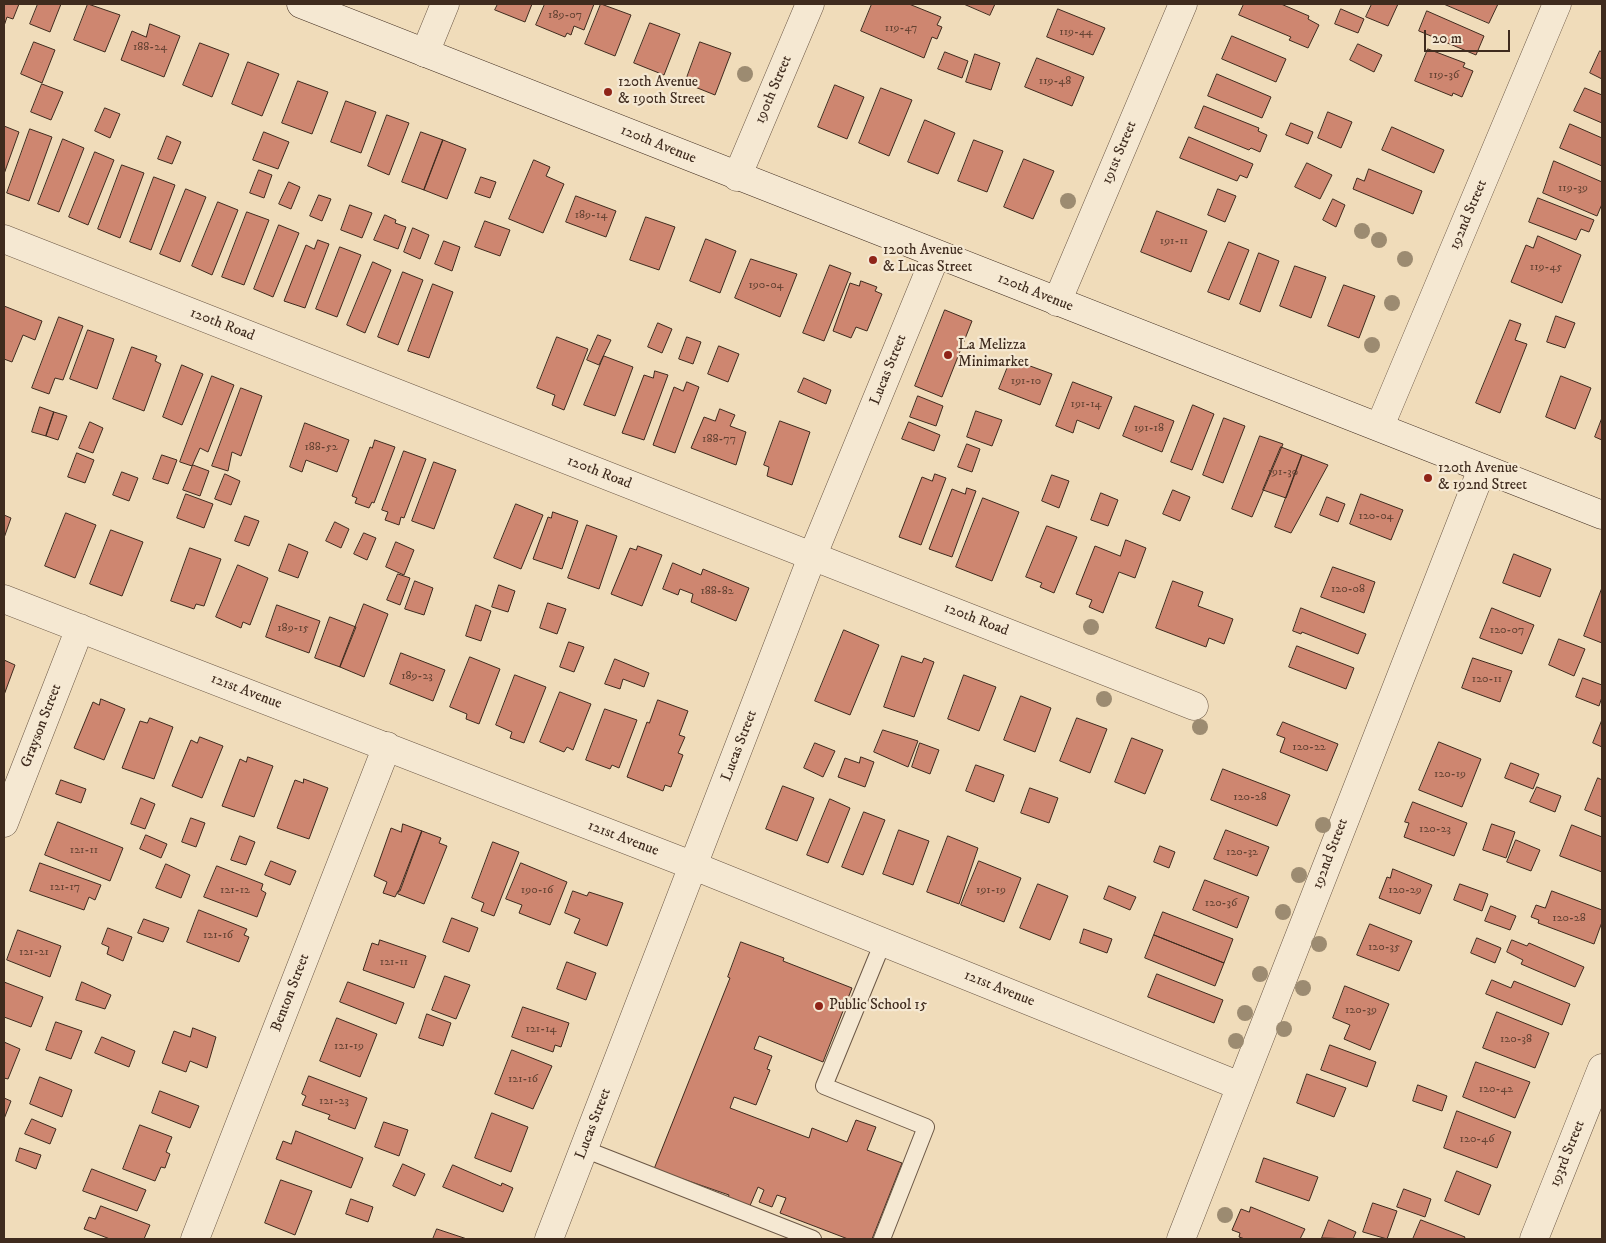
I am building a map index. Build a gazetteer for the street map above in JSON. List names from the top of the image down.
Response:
{
  "streets": {
    "street": [
      "190th Street",
      "120th Avenue",
      "191st Street",
      "192nd Street",
      "120th Road",
      "Lucas Street",
      "121st Avenue",
      "Grayson Street",
      "Benton Street",
      "193rd Street"
    ]
  },
  "crossings": [
    ["190th Street", "120th Avenue"],
    ["120th Avenue", "191st Street"],
    ["120th Avenue", "192nd Street"],
    ["120th Avenue", "Lucas Street"],
    ["192nd Street", "121st Avenue"],
    ["120th Road", "Lucas Street"],
    ["Lucas Street", "121st Avenue"],
    ["121st Avenue", "Grayson Street"],
    ["121st Avenue", "Benton Street"]
  ],
  "places": [
    "120th Avenue & 190th Street",
    "120th Avenue & Lucas Street",
    "La Melizza Minimarket",
    "120th Avenue & 192nd Street",
    "Public School 15"
  ],
  "house_numbers": [
    "189-07",
    "119-47",
    "119-44",
    "188-24",
    "119-36",
    "119-48",
    "119-39",
    "189-14",
    "191-11",
    "119-45",
    "190-04",
    "191-10",
    "191-14",
    "191-18",
    "188-77",
    "188-52",
    "191-30",
    "120-04",
    "120-08",
    "188-82",
    "189-15",
    "120-07",
    "189-23",
    "120-11",
    "120-22",
    "120-19",
    "120-28",
    "120-23",
    "121-11",
    "120-32",
    "121-17",
    "121-12",
    "190-16",
    "191-19",
    "120-29",
    "120-36",
    "120-28",
    "121-16",
    "120-35",
    "121-21",
    "121-11",
    "120-39",
    "121-14",
    "120-38",
    "121-19",
    "121-16",
    "120-42",
    "121-23",
    "120-46"
  ],
  "scale_bar": "20 m"
}
